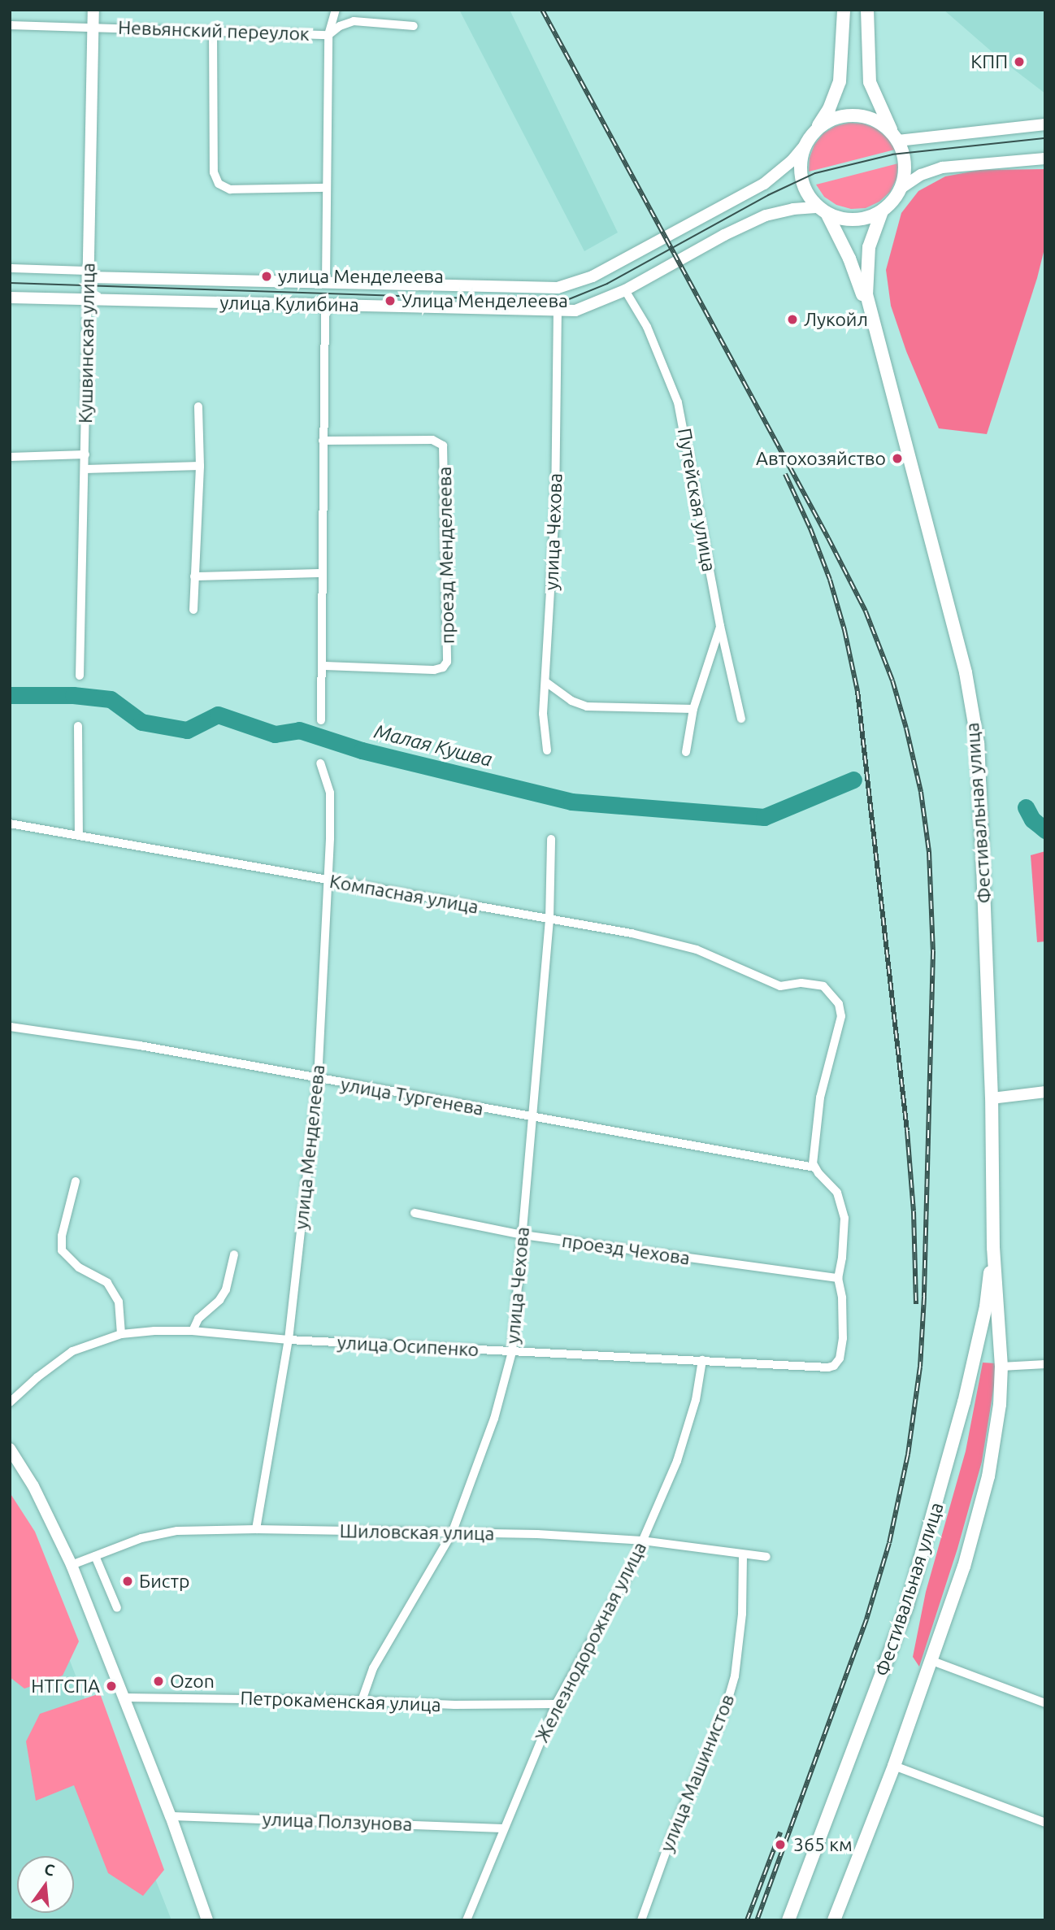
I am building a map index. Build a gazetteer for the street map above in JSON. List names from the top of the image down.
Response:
{
  "streets": {
    "main road": ["улица Кулибина", "Кушвинская улица", "Фестивальная улица"],
    "street": [
      "Невьянский переулок",
      "Путейская улица",
      "улица Чехова",
      "проезд Менделеева",
      "Компасная улица",
      "улица Тургенева",
      "улица Менделеева",
      "проезд Чехова",
      "улица Осипенко",
      "Шиловская улица",
      "Железнодорожная улица",
      "Петрокаменская улица",
      "улица Машинистов",
      "улица Ползунова"
    ]
  },
  "crossings": [
    ["Невьянский переулок", "Кушвинская улица"],
    ["улица Кулибина", "Кушвинская улица"],
    ["улица Кулибина", "Путейская улица"],
    ["улица Кулибина", "улица Чехова"],
    ["улица Кулибина", "Фестивальная улица"],
    ["улица Чехова", "Компасная улица"],
    ["улица Чехова", "улица Тургенева"],
    ["улица Чехова", "проезд Чехова"],
    ["улица Чехова", "улица Осипенко"],
    ["улица Чехова", "Шиловская улица"],
    ["улица Чехова", "Петрокаменская улица"],
    ["Компасная улица", "улица Тургенева"],
    ["Компасная улица", "улица Менделеева"],
    ["улица Тургенева", "улица Менделеева"],
    ["улица Менделеева", "улица Осипенко"],
    ["улица Менделеева", "Шиловская улица"],
    ["проезд Чехова", "улица Осипенко"],
    ["улица Осипенко", "Железнодорожная улица"],
    ["Шиловская улица", "Железнодорожная улица"],
    ["Шиловская улица", "улица Машинистов"],
    ["Железнодорожная улица", "Петрокаменская улица"],
    ["Железнодорожная улица", "улица Ползунова"]
  ],
  "water": ["Малая Кушва"],
  "places": [
    "КПП",
    "улица Менделеева",
    "Улица Менделеева",
    "Лукойл",
    "Автохозяйство",
    "Бистр",
    "Ozon",
    "НТГСПА",
    "365 км"
  ],
  "north": "top"
}
